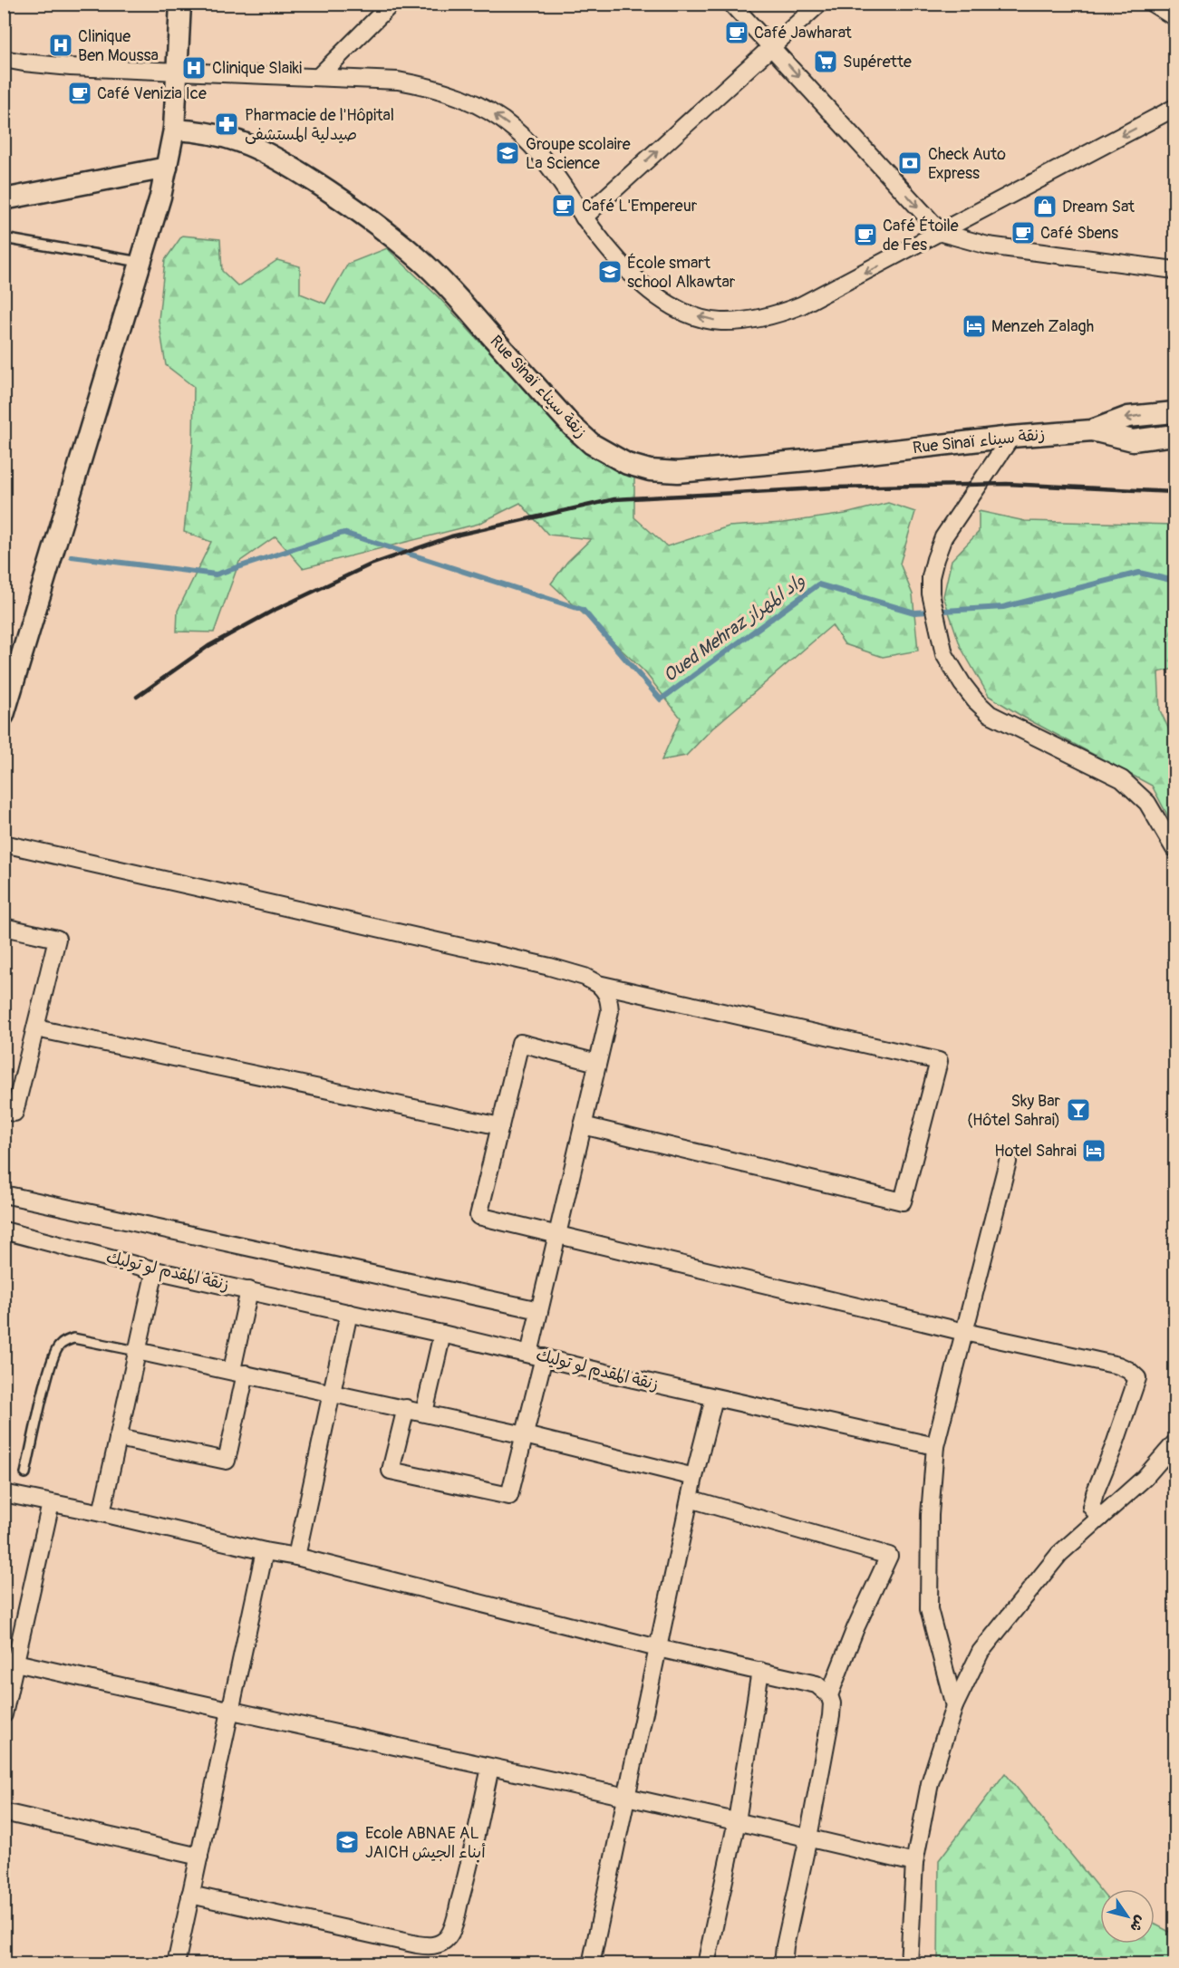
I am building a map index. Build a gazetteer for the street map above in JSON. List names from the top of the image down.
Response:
{
  "streets": {
    "street": ["Rue Sinaï زنقة سيناء", "زنقة المقدم لو توليك"]
  },
  "water": ["Oued Mehraz واد المهراز"],
  "places": {
    "cafe": [
      "Café Jawharat",
      "Café Venizia Ice",
      "Café L'Empereur",
      "Café Sbens",
      "Café Étoile de Fes"
    ],
    "hospital": ["Clinique Ben Moussa", "Clinique Slaiki"],
    "supermarket": ["Supérette"],
    "pharmacy": ["Pharmacie de l'Hôpital صيدلية المستشفى"],
    "school or university": ["Groupe scolaire La Science", "École smart school Alkawtar", "Ecole ABNAE AL JAICH أبناء الجيش"],
    "bank": ["Check Auto Express"],
    "shop": ["Dream Sat"],
    "hotel": ["Menzeh Zalagh", "Hotel Sahrai"],
    "bar": ["Sky Bar (Hôtel Sahrai)"]
  },
  "north": "bottom right"
}
